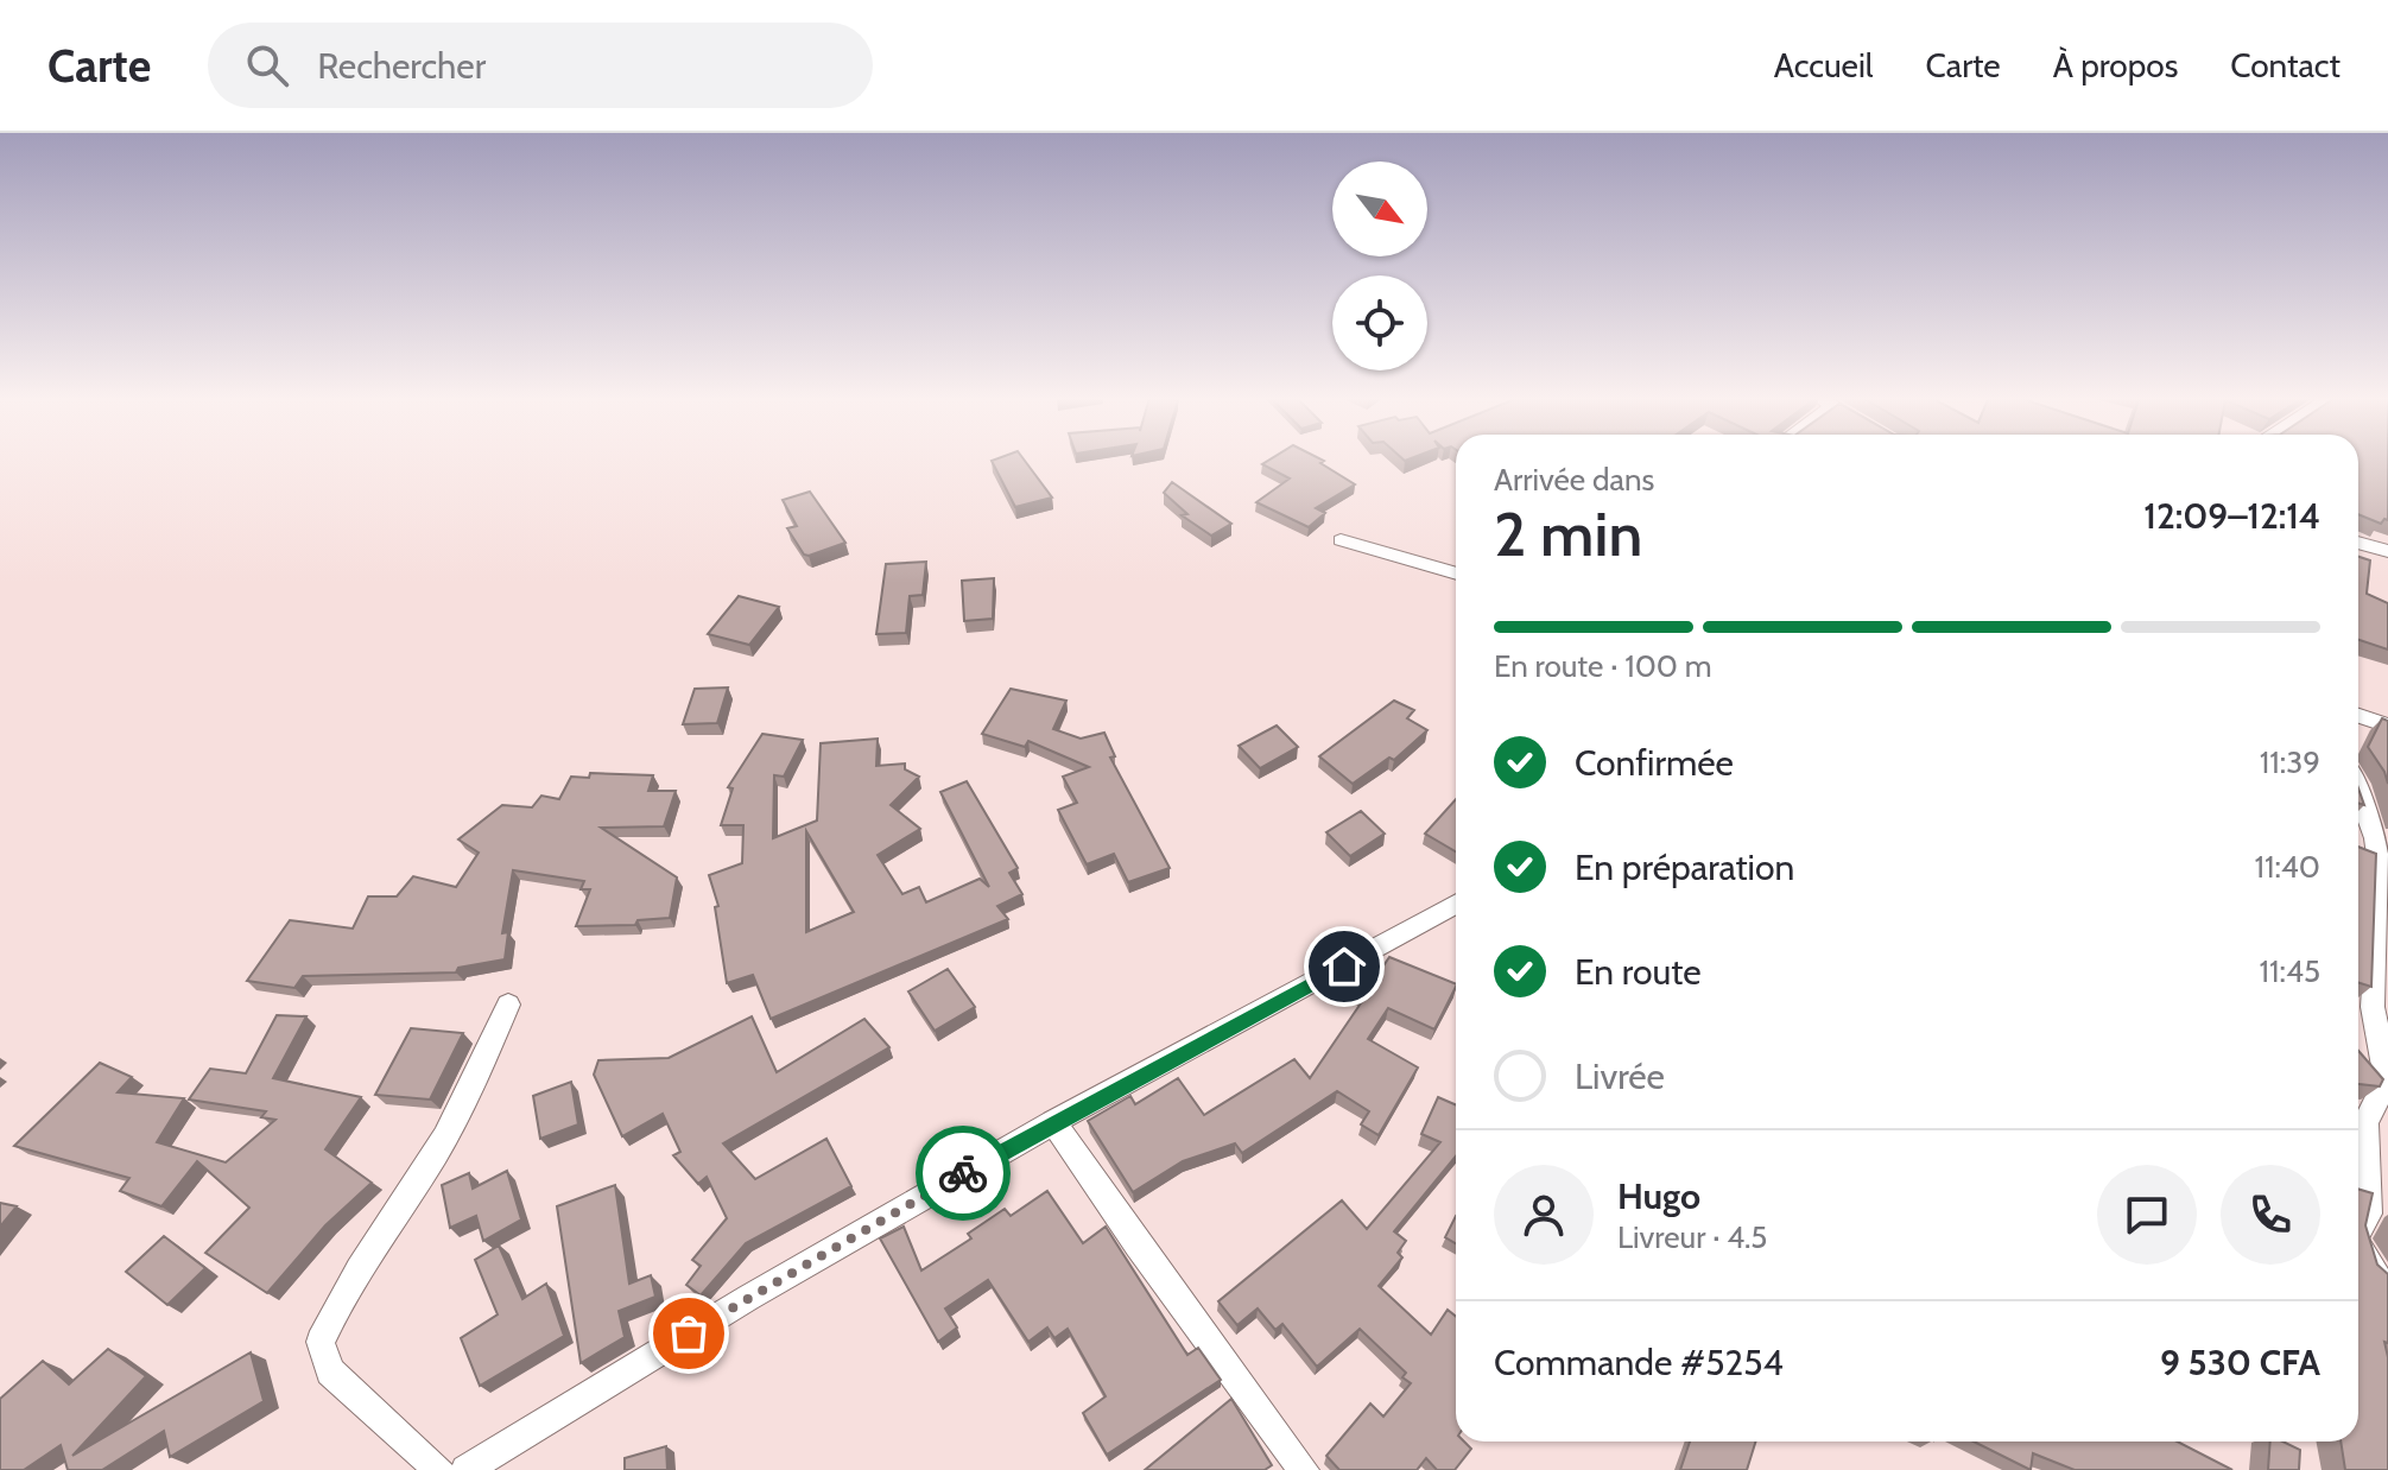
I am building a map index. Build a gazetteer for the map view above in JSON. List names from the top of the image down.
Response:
{
  "north": "bottom right",
  "page": {
    "header": "Carte",
    "search": "Rechercher",
    "nav": [
      "Accueil",
      "Carte",
      "À propos",
      "Contact"
    ],
    "heading": ["2 min", "Arrivée dans", "12:09–12:14"],
    "panel": [
      "Hugo",
      "Livreur · 4.5",
      "Commande #5254",
      "9 530 CFA"
    ],
    "bar": "En route · 100 m",
    "list": [
      ["Confirmée", "11:39"],
      ["En préparation", "11:40"],
      ["En route", "11:45"],
      "Livrée"
    ]
  }
}
